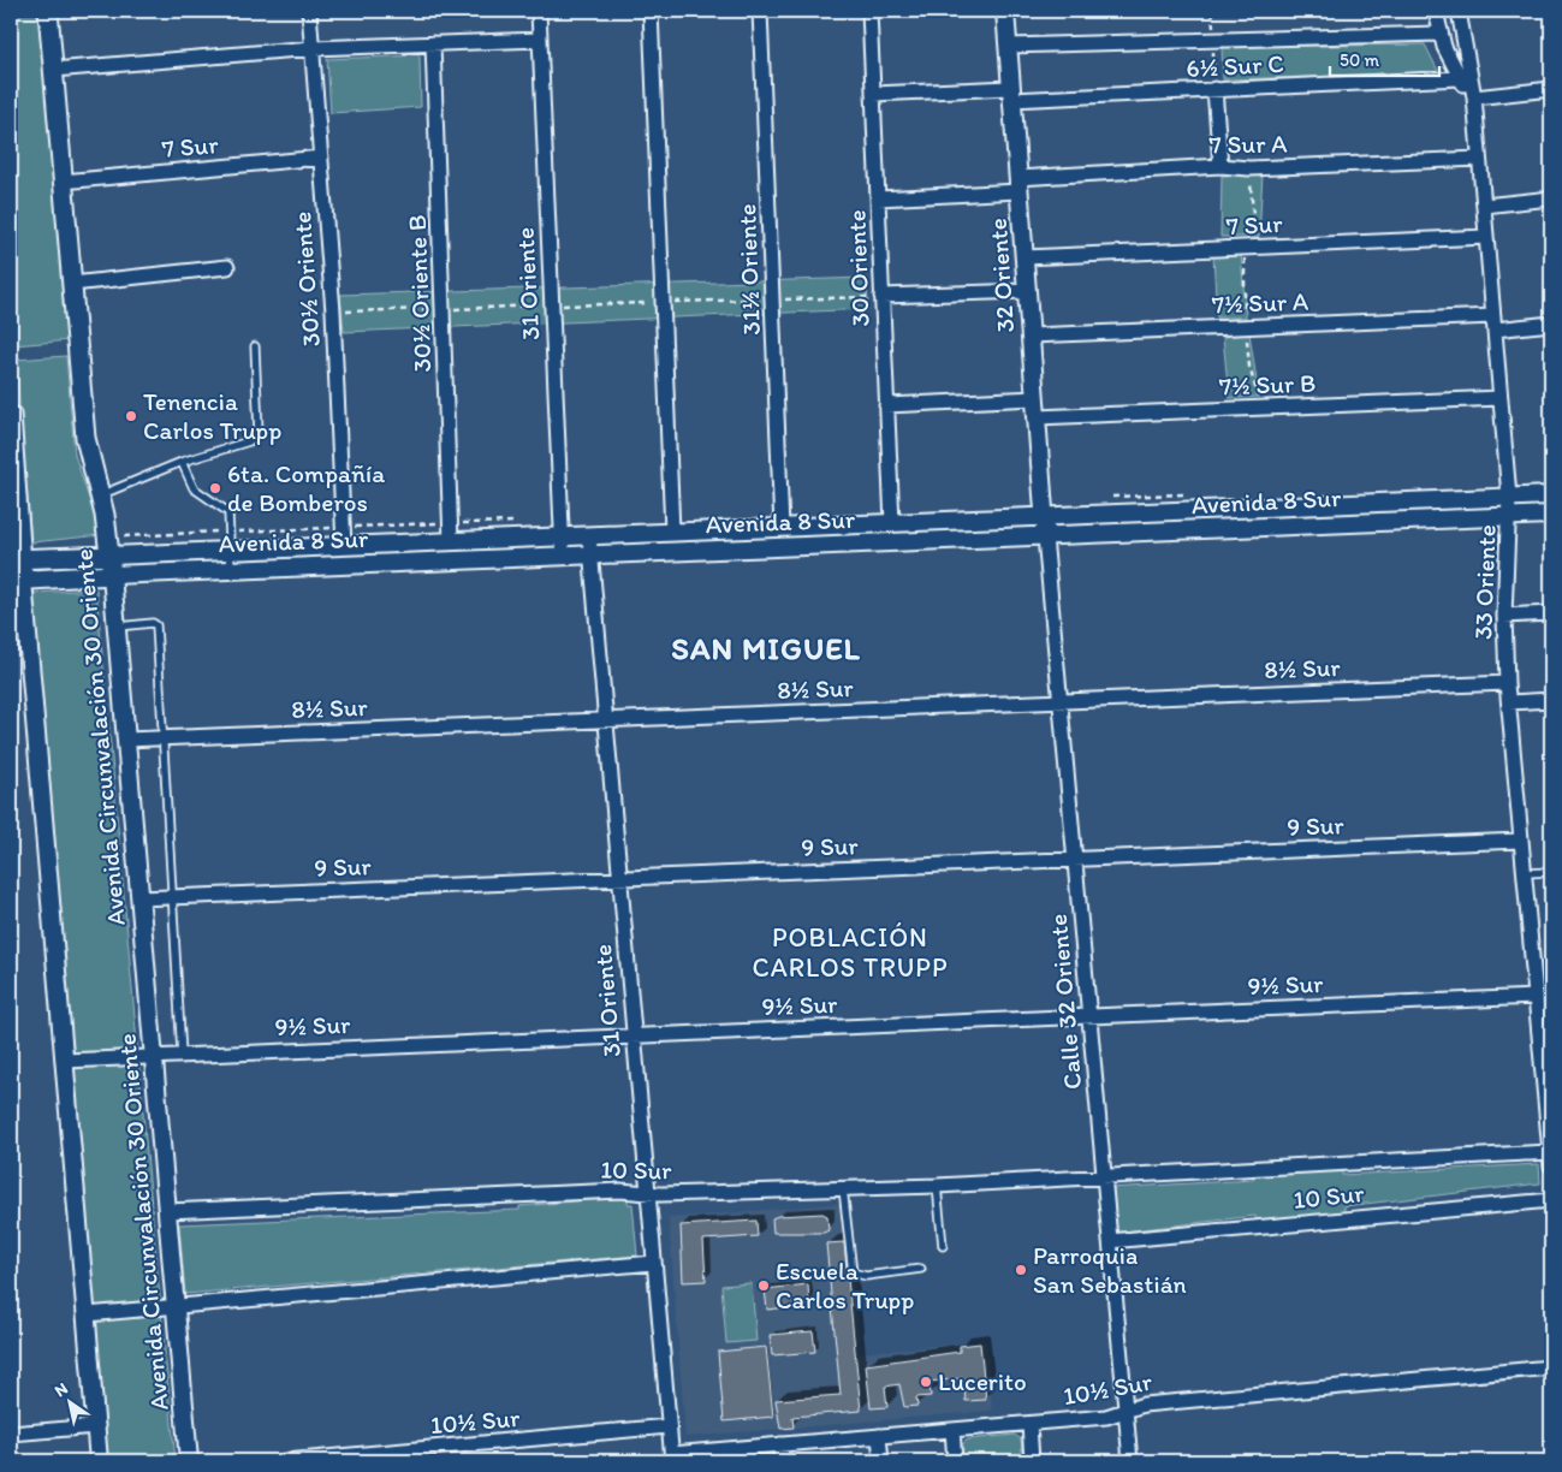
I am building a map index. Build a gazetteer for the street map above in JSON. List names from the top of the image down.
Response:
{
  "streets": {
    "main road": ["Avenida 8 Sur", "Avenida Circunvalación 30 Oriente"],
    "street": [
      "6½ Sur C",
      "7 Sur A",
      "7 Sur",
      "30 Oriente",
      "31½ Oriente",
      "32 Oriente",
      "30½ Oriente",
      "31 Oriente",
      "30½ Oriente B",
      "7½ Sur A",
      "7½ Sur B",
      "33 Oriente",
      "8½ Sur",
      "9 Sur",
      "9½ Sur",
      "Calle 32 Oriente",
      "10 Sur",
      "10½ Sur"
    ]
  },
  "crossings": [
    ["6½ Sur C", "30 Oriente"],
    ["6½ Sur C", "32 Oriente"],
    ["7 Sur A", "30 Oriente"],
    ["7 Sur A", "32 Oriente"],
    ["7 Sur A", "33 Oriente"],
    ["7 Sur", "32 Oriente"],
    ["7 Sur", "30½ Oriente"],
    ["7 Sur", "33 Oriente"],
    ["7 Sur", "Avenida Circunvalación 30 Oriente"],
    ["30 Oriente", "Avenida 8 Sur"],
    ["31½ Oriente", "Avenida 8 Sur"],
    ["32 Oriente", "7½ Sur A"],
    ["32 Oriente", "7½ Sur B"],
    ["32 Oriente", "Avenida 8 Sur"],
    ["32 Oriente", "Calle 32 Oriente"],
    ["30½ Oriente", "Avenida 8 Sur"],
    ["31 Oriente", "Avenida 8 Sur"],
    ["31 Oriente", "8½ Sur"],
    ["31 Oriente", "9 Sur"],
    ["31 Oriente", "9½ Sur"],
    ["31 Oriente", "10 Sur"],
    ["31 Oriente", "10½ Sur"],
    ["30½ Oriente B", "Avenida 8 Sur"],
    ["7½ Sur A", "33 Oriente"],
    ["7½ Sur B", "33 Oriente"],
    ["Avenida 8 Sur", "33 Oriente"],
    ["Avenida 8 Sur", "Avenida Circunvalación 30 Oriente"],
    ["Avenida 8 Sur", "Calle 32 Oriente"],
    ["33 Oriente", "8½ Sur"],
    ["33 Oriente", "9 Sur"],
    ["33 Oriente", "9½ Sur"],
    ["33 Oriente", "10 Sur"],
    ["8½ Sur", "Avenida Circunvalación 30 Oriente"],
    ["8½ Sur", "Calle 32 Oriente"],
    ["Avenida Circunvalación 30 Oriente", "9 Sur"],
    ["Avenida Circunvalación 30 Oriente", "9½ Sur"],
    ["Avenida Circunvalación 30 Oriente", "10 Sur"],
    ["9 Sur", "Calle 32 Oriente"],
    ["9½ Sur", "Calle 32 Oriente"],
    ["Calle 32 Oriente", "10 Sur"],
    ["Calle 32 Oriente", "10½ Sur"]
  ],
  "districts": ["SAN MIGUEL", "POBLACIÓN CARLOS TRUPP"],
  "places": [
    "Tenencia Carlos Trupp",
    "6ta. Compañía de Bomberos",
    "Parroquia San Sebastián",
    "Escuela Carlos Trupp",
    "Lucerito"
  ],
  "scale_bar": "50 m",
  "north": "top left"
}
